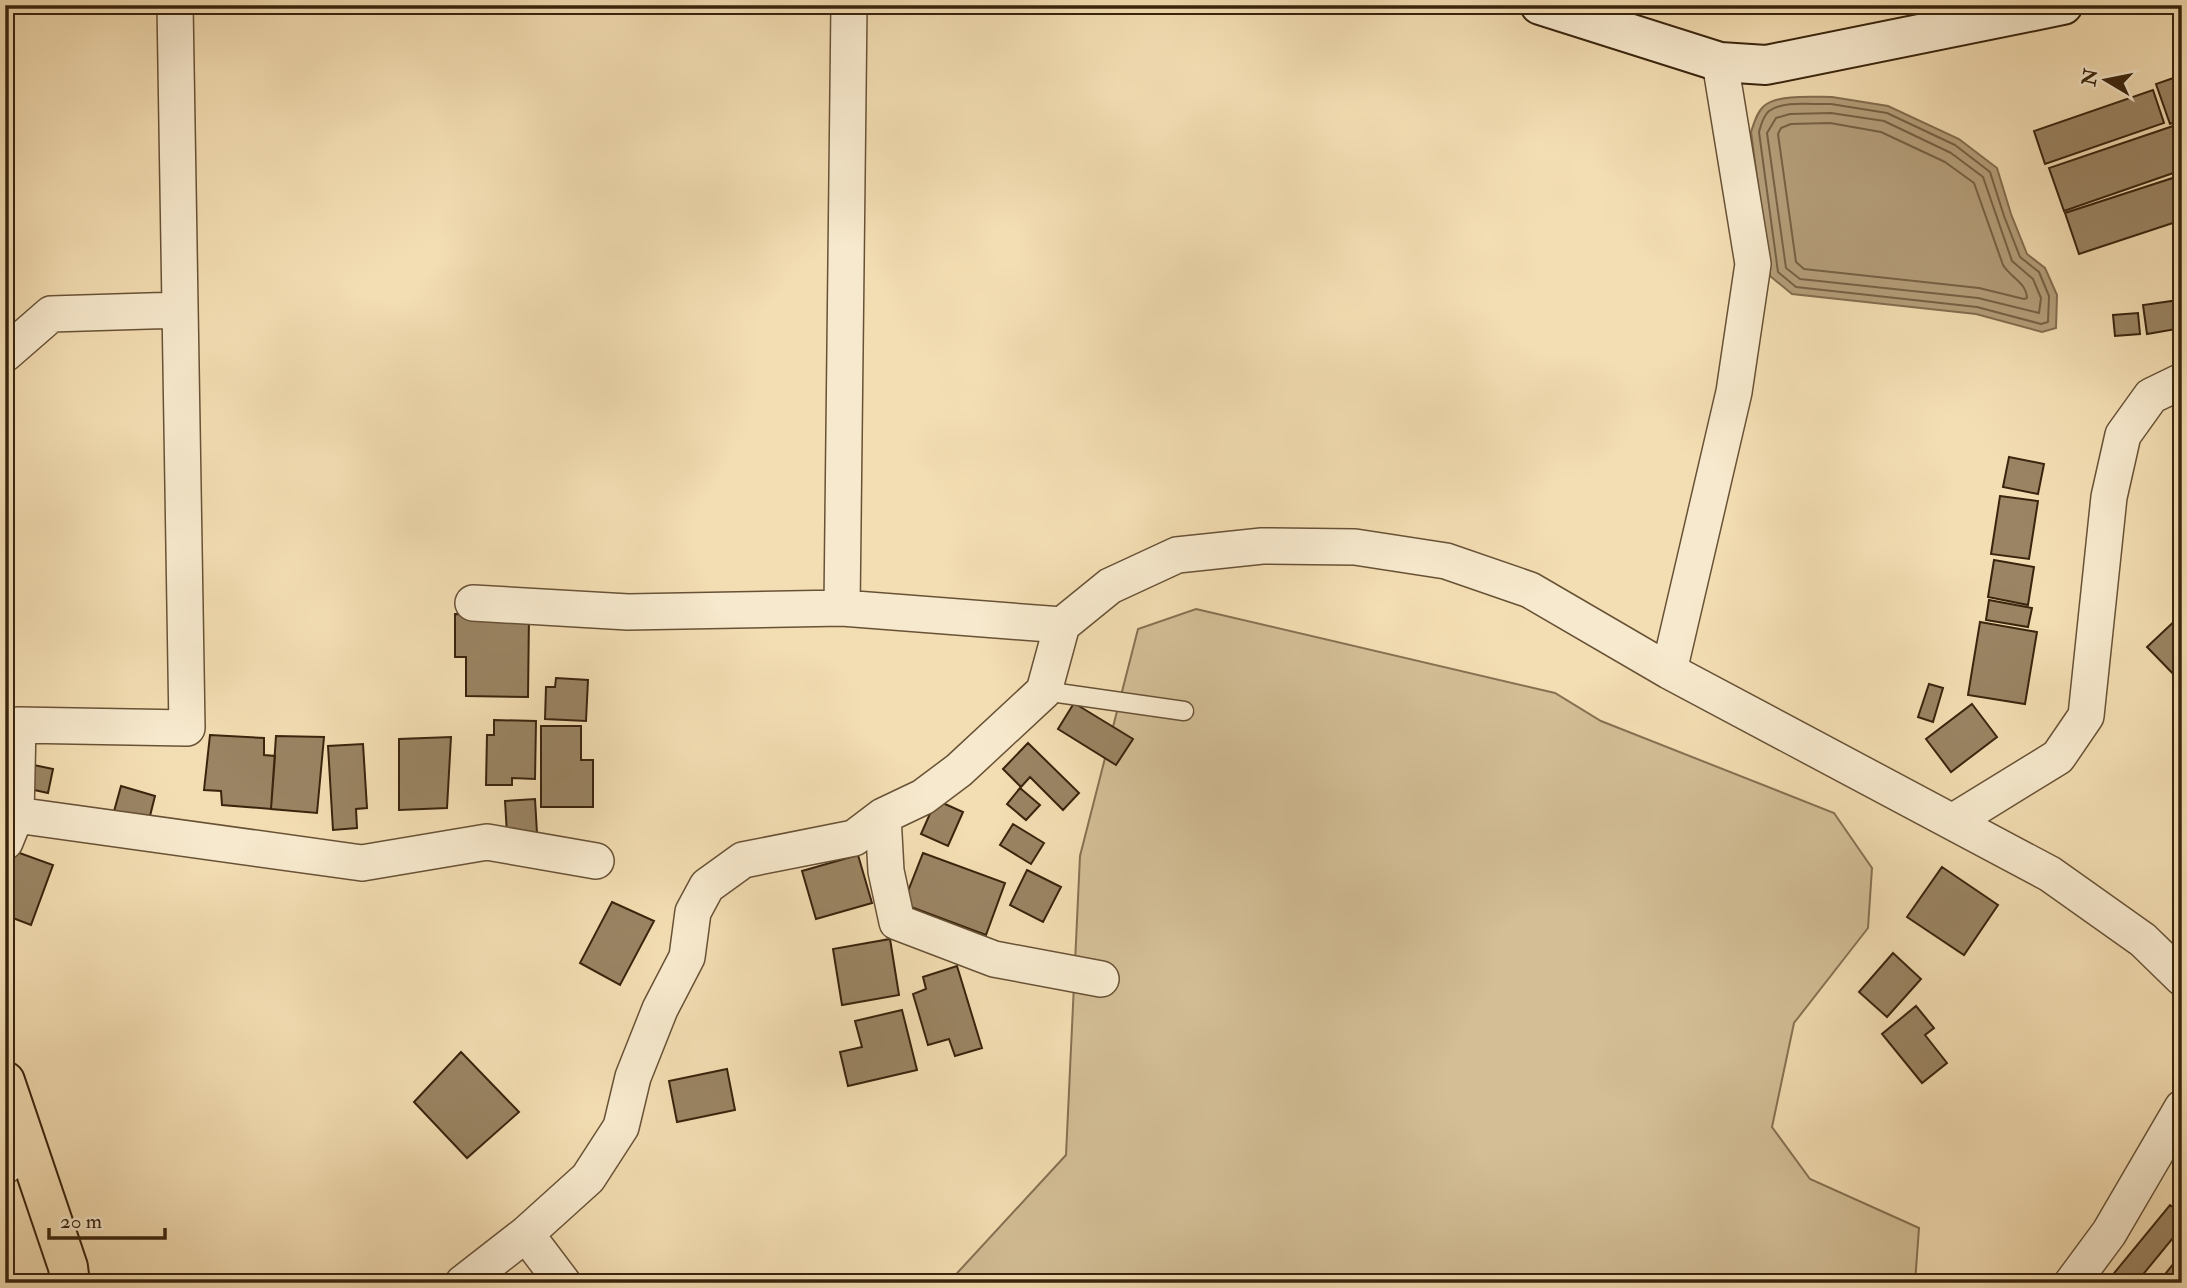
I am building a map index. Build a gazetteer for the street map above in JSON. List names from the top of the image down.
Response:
{
  "scale_bar": "20 m",
  "north": "left"
}
